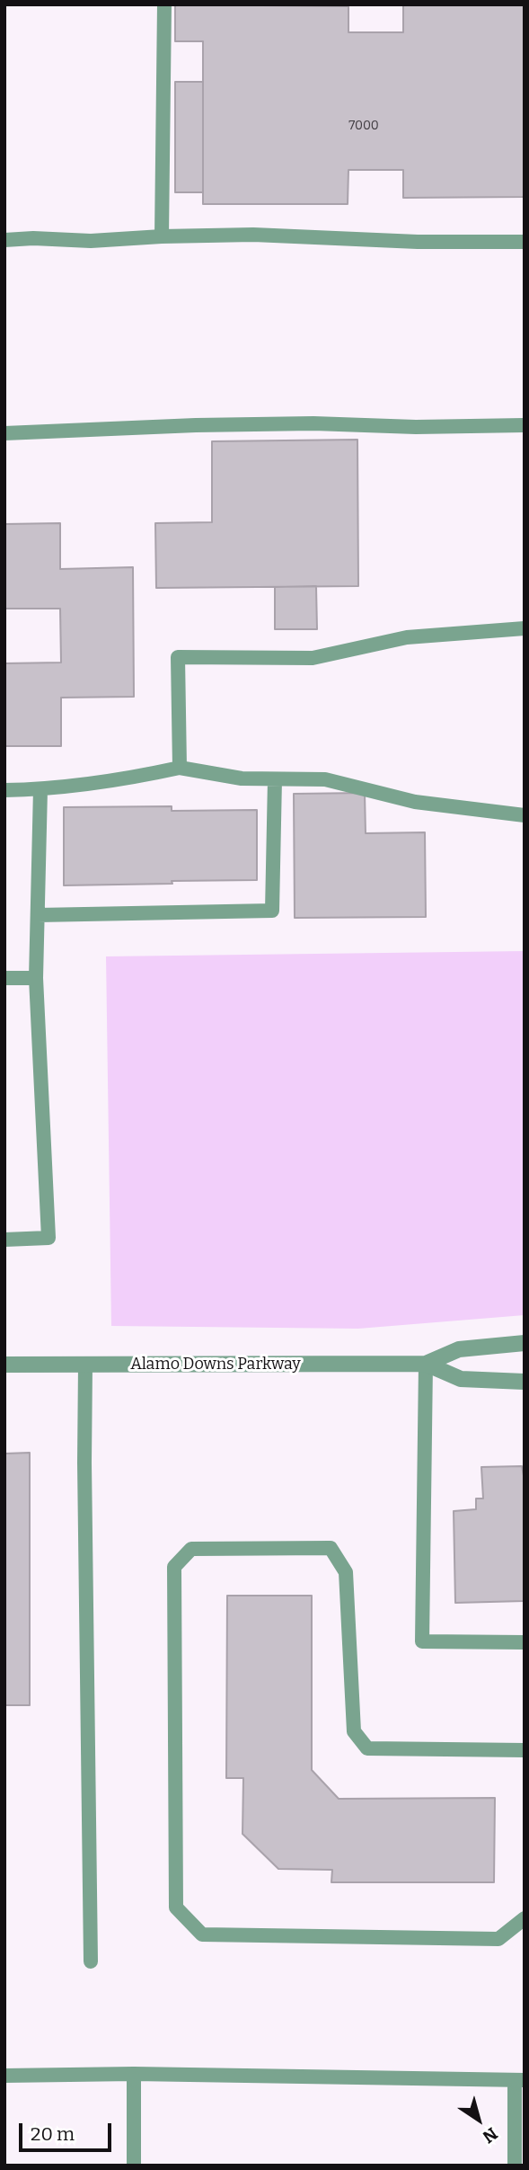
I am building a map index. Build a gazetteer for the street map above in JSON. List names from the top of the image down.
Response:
{
  "streets": {
    "street": ["Alamo Downs Parkway"]
  },
  "house_numbers": ["7000"],
  "scale_bar": "20 m",
  "north": "bottom right"
}
